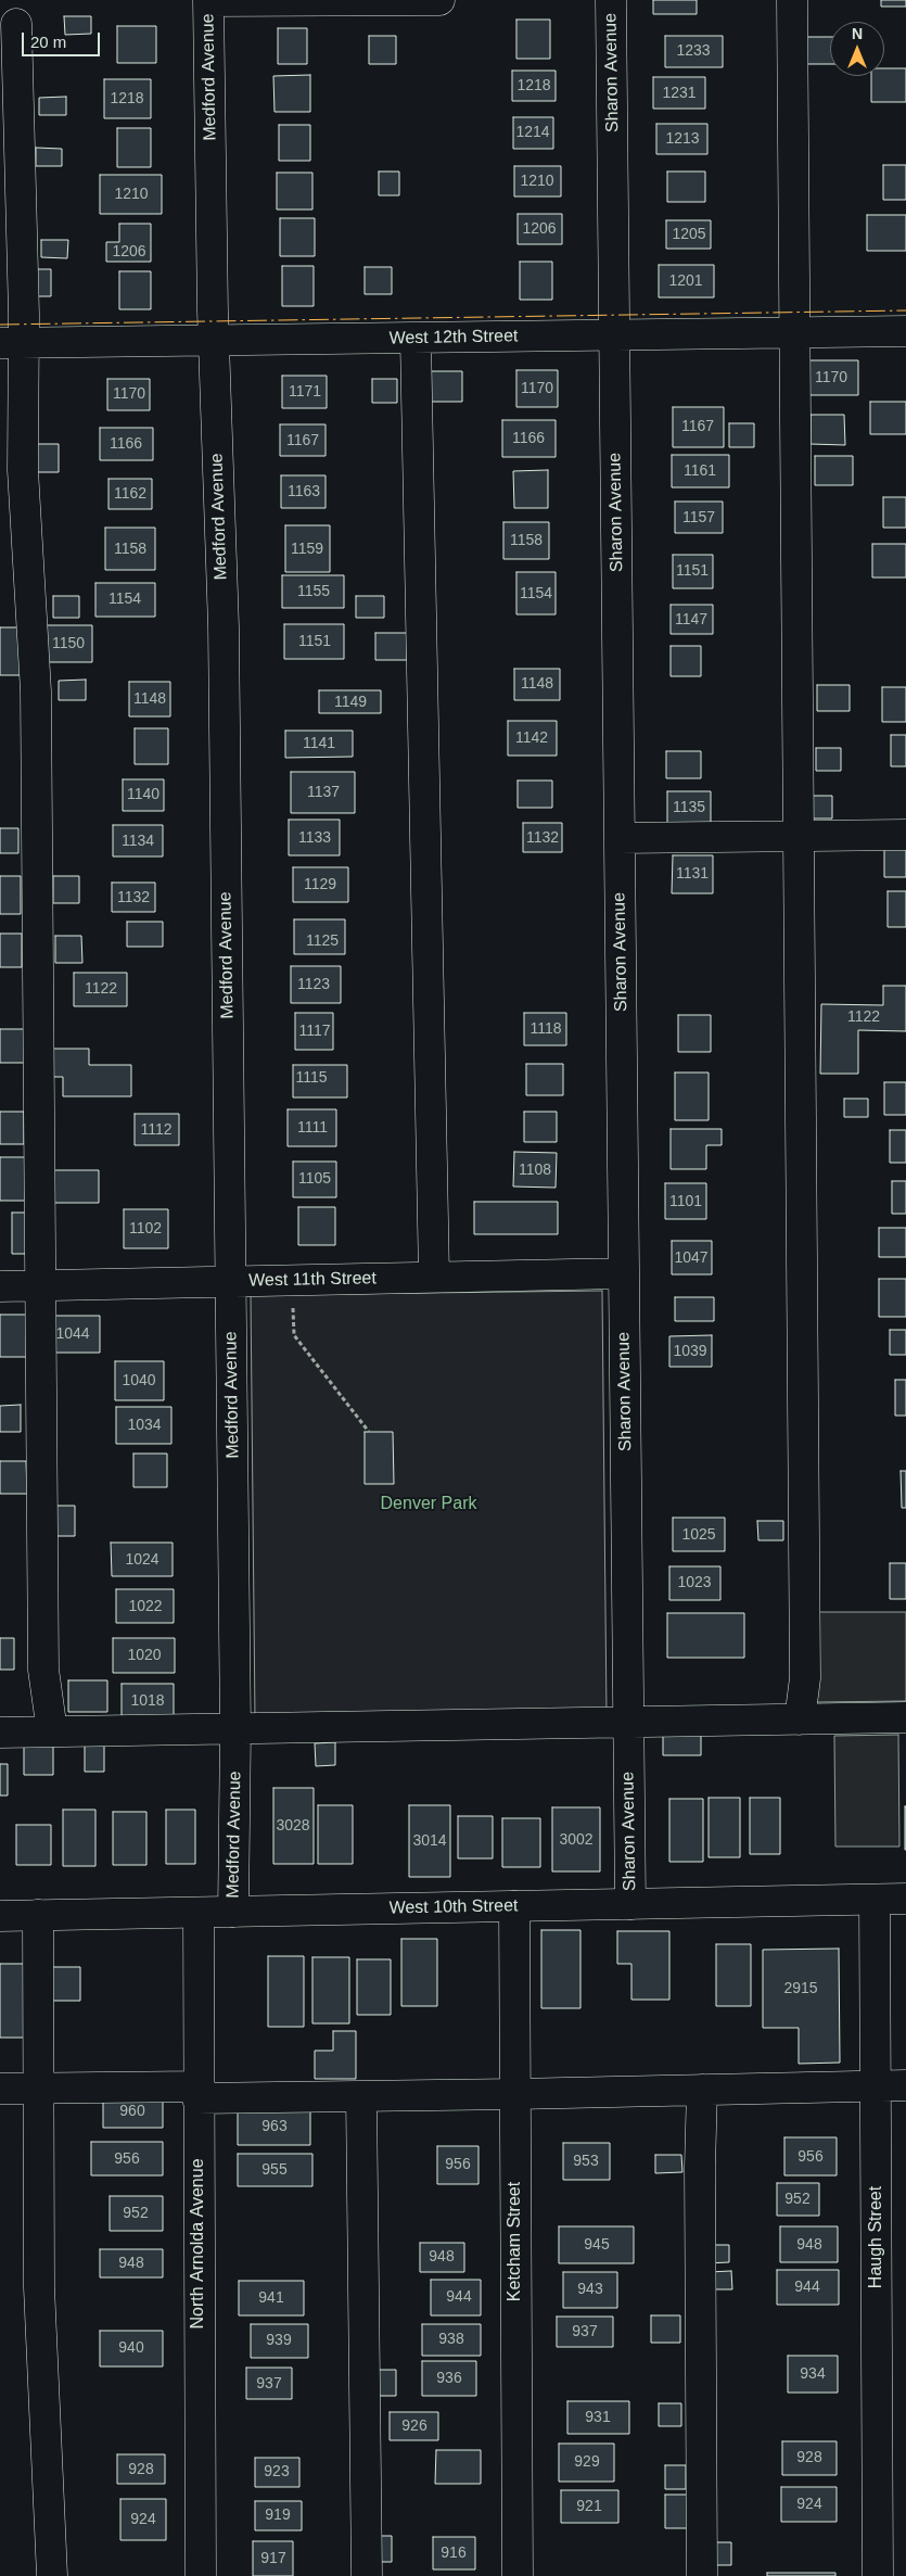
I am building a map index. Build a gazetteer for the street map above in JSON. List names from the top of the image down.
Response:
{
  "streets": {
    "street": [
      "Sharon Avenue",
      "Medford Avenue",
      "West 12th Street",
      "West 11th Street",
      "West 10th Street",
      "Haugh Street",
      "Ketcham Street",
      "North Arnolda Avenue"
    ]
  },
  "crossings": [
    ["Sharon Avenue", "West 12th Street"],
    ["Sharon Avenue", "West 11th Street"],
    ["Sharon Avenue", "West 10th Street"],
    ["Medford Avenue", "West 12th Street"],
    ["Medford Avenue", "West 11th Street"],
    ["Medford Avenue", "West 10th Street"],
    ["West 10th Street", "Haugh Street"],
    ["West 10th Street", "Ketcham Street"],
    ["West 10th Street", "North Arnolda Avenue"]
  ],
  "parks": ["Denver Park"],
  "house_numbers": [
    "1233",
    "1218",
    "1231",
    "1218",
    "1214",
    "1213",
    "1210",
    "1210",
    "1206",
    "1205",
    "1206",
    "1201",
    "1170",
    "1170",
    "1171",
    "1170",
    "1167",
    "1166",
    "1167",
    "1166",
    "1161",
    "1163",
    "1162",
    "1157",
    "1158",
    "1158",
    "1159",
    "1151",
    "1155",
    "1154",
    "1154",
    "1147",
    "1151",
    "1150",
    "1148",
    "1148",
    "1149",
    "1142",
    "1141",
    "1137",
    "1140",
    "1135",
    "1133",
    "1132",
    "1134",
    "1131",
    "1129",
    "1132",
    "1125",
    "1123",
    "1122",
    "1122",
    "1118",
    "1117",
    "1115",
    "1111",
    "1112",
    "1108",
    "1105",
    "1101",
    "1102",
    "1047",
    "1044",
    "1039",
    "1040",
    "1034",
    "1025",
    "1024",
    "1023",
    "1022",
    "1020",
    "1018",
    "3028",
    "3002",
    "3014",
    "2915",
    "960",
    "963",
    "956",
    "956",
    "953",
    "956",
    "955",
    "952",
    "952",
    "945",
    "948",
    "948",
    "948",
    "944",
    "943",
    "944",
    "941",
    "937",
    "938",
    "939",
    "940",
    "934",
    "936",
    "937",
    "931",
    "926",
    "928",
    "929",
    "928",
    "923",
    "924",
    "921",
    "919",
    "924",
    "916",
    "917"
  ],
  "scale_bar": "20 m",
  "north": "top"
}
